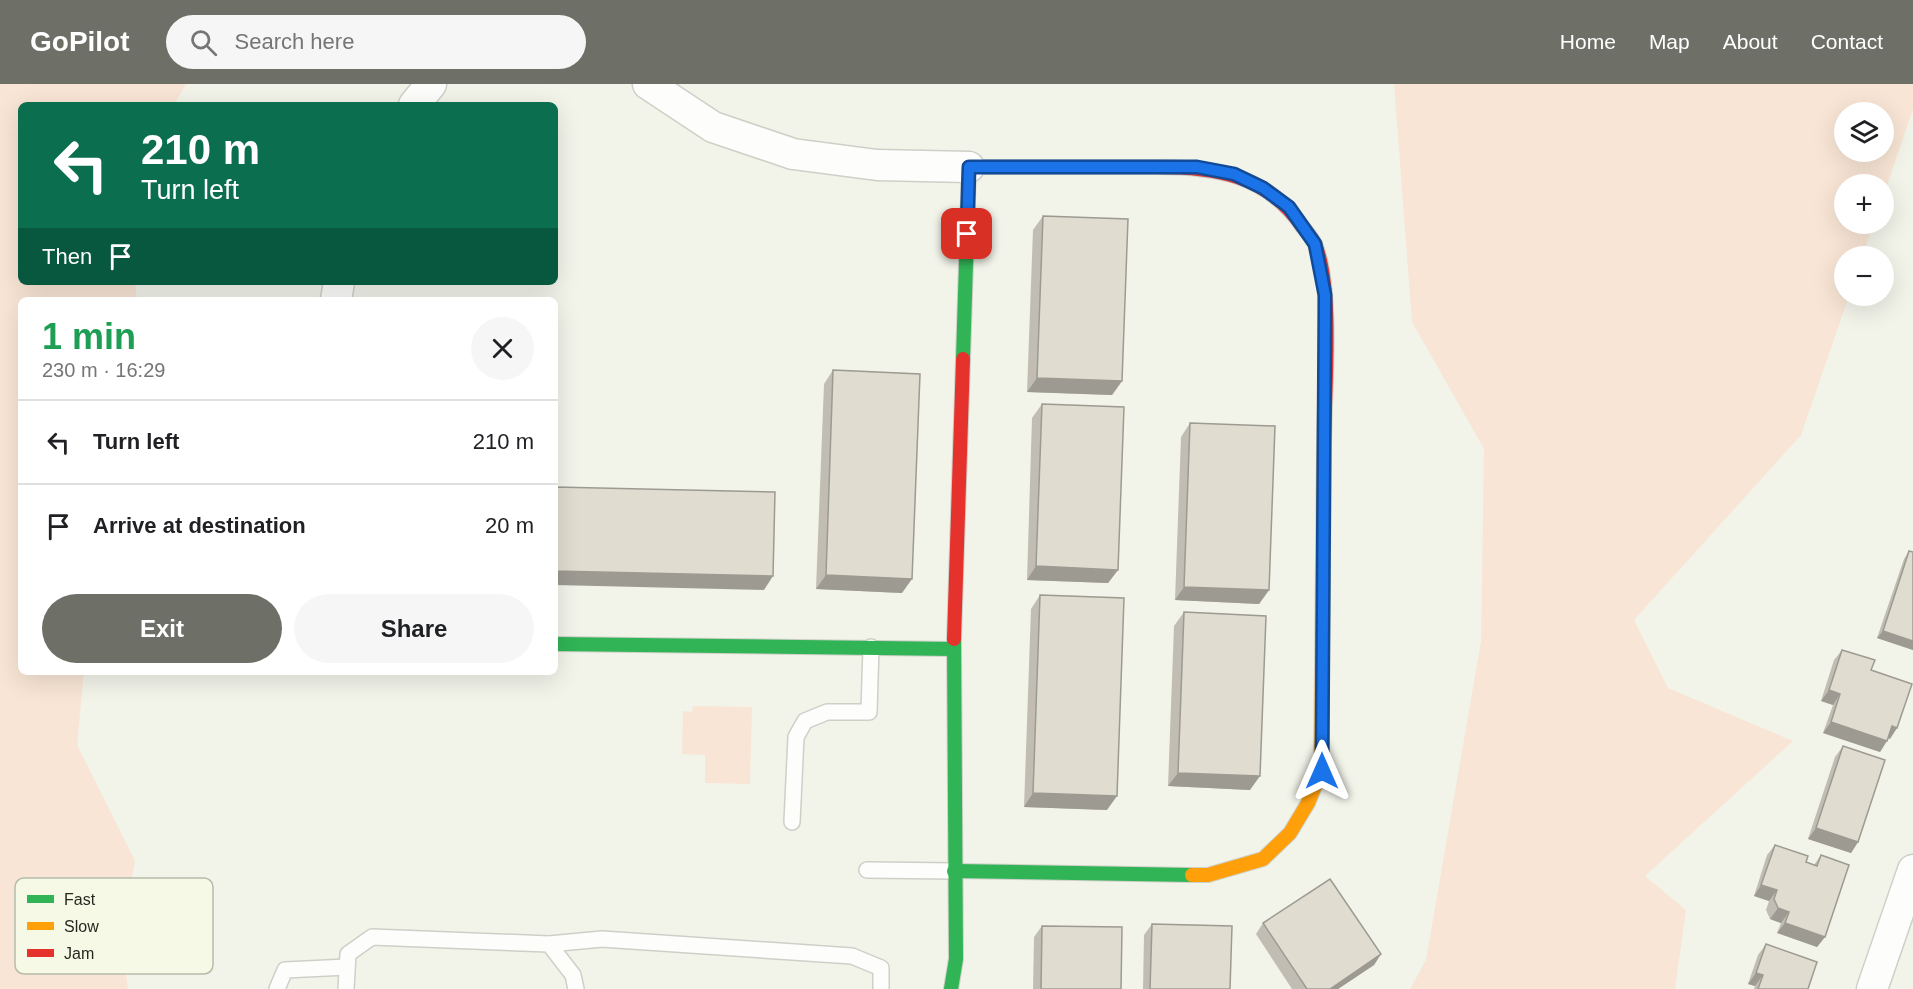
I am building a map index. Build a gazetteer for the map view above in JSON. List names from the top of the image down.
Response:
{
  "legend": ["Fast", "Slow", "Jam"],
  "page": {
    "header": "GoPilot",
    "search": "Search here",
    "nav": [
      "Home",
      "Map",
      "About",
      "Contact"
    ],
    "map_buttons": ["+", "−"],
    "turn": ["210 m", "Turn left"],
    "then": "Then",
    "heading": ["1 min", "230 m · 16:29"],
    "list": [
      {
        "name": "Turn left",
        "value": "210 m"
      },
      {
        "name": "Arrive at destination",
        "value": "20 m"
      }
    ],
    "buttons": ["Exit", "Share"]
  }
}
